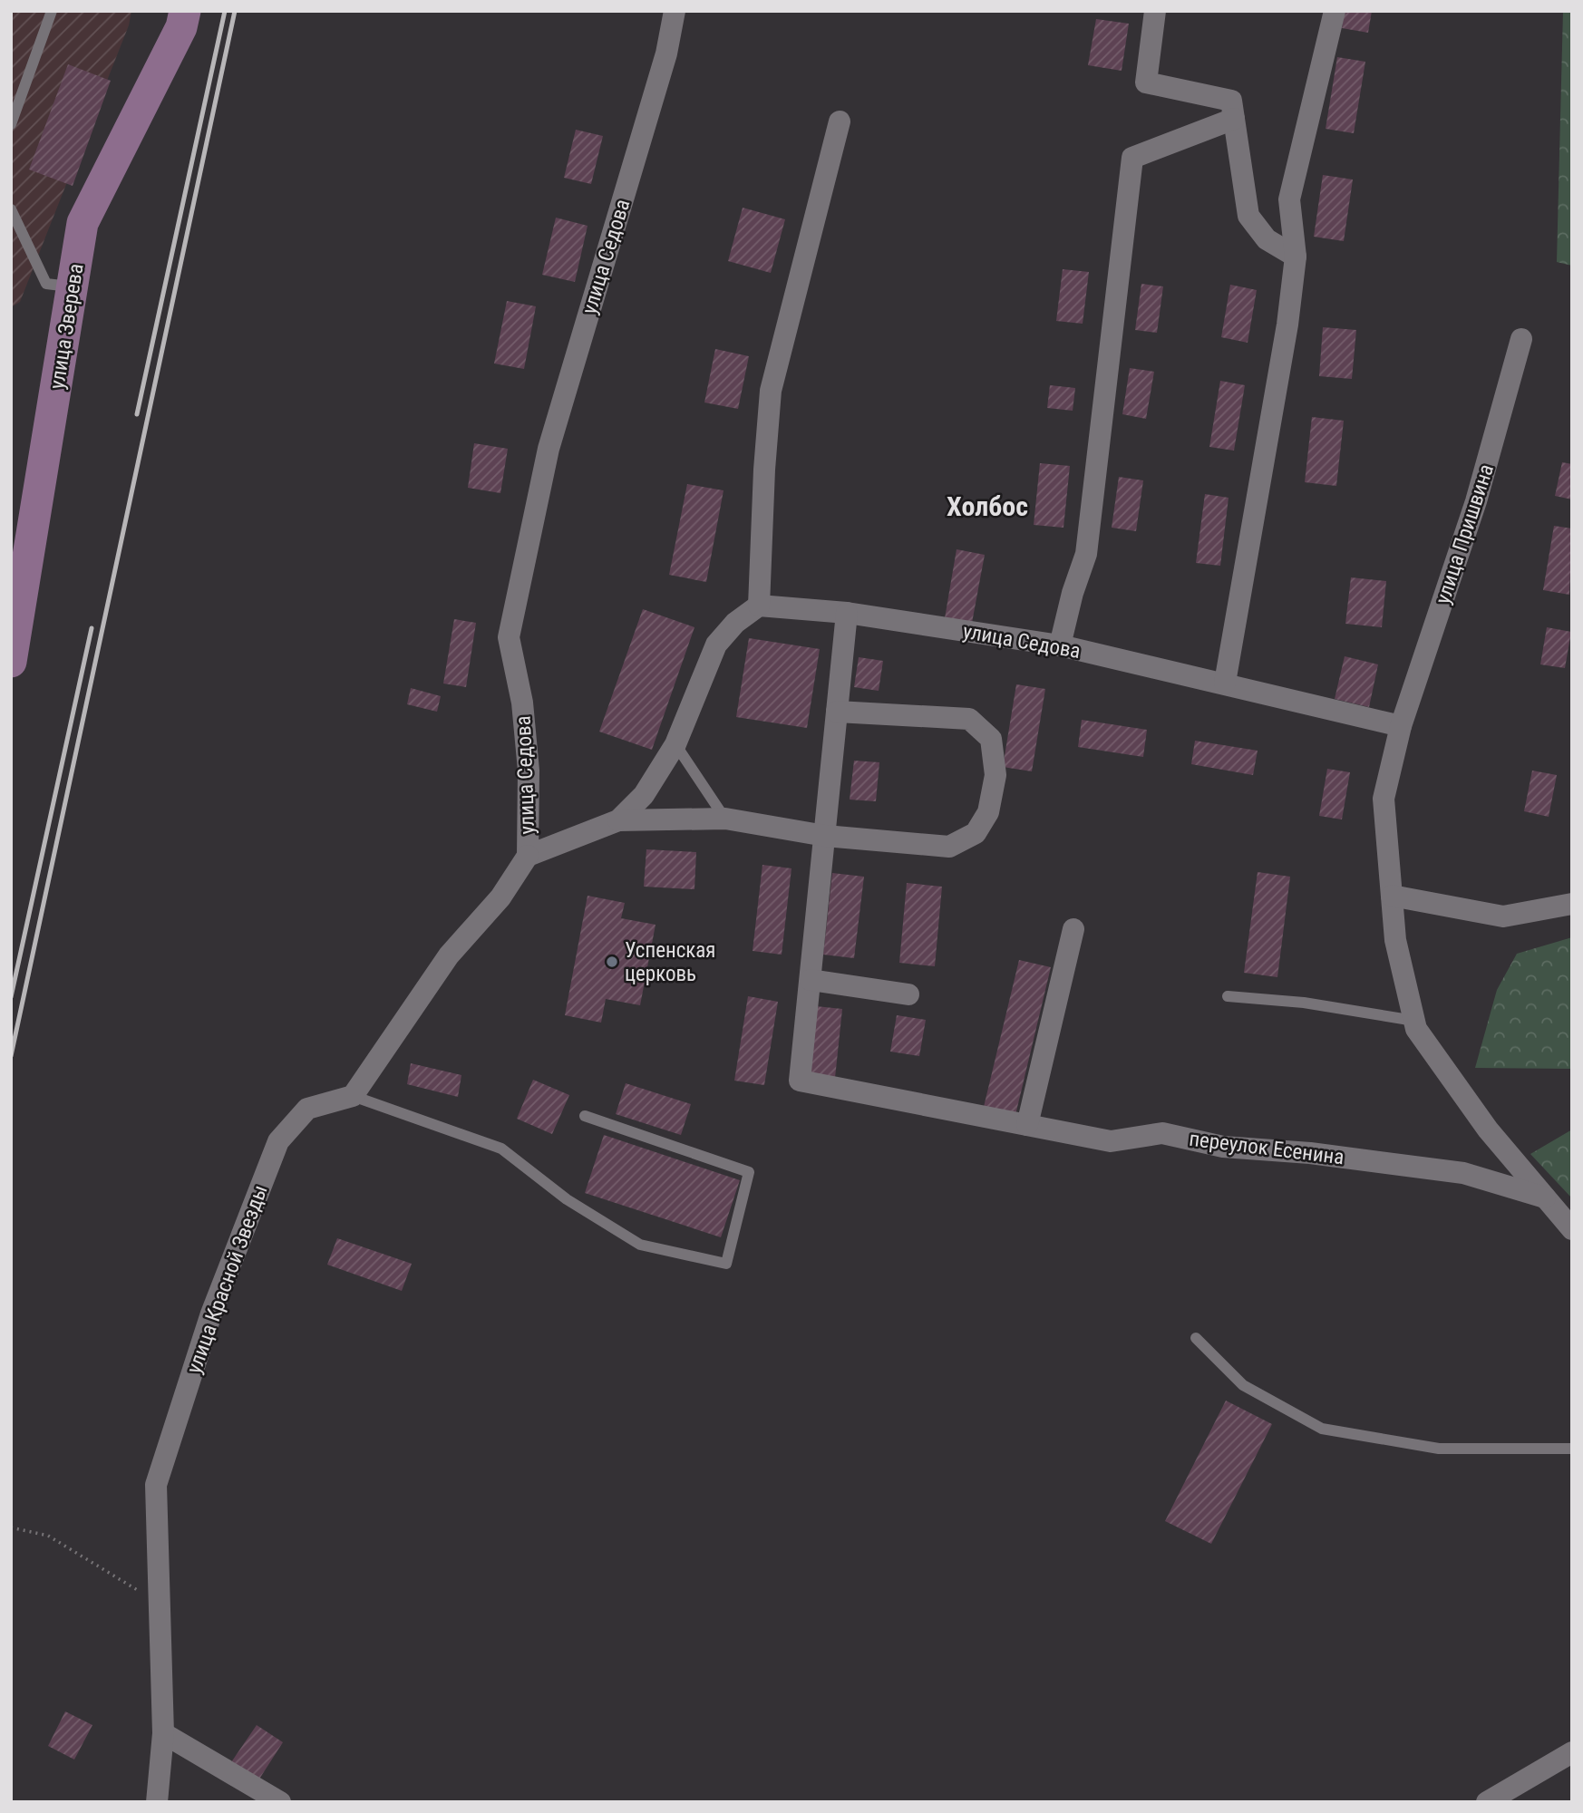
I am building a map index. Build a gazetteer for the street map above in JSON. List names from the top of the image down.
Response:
{
  "streets": {
    "main road": ["улица Зверева"],
    "street": [
      "улица Седова",
      "улица Пришвина",
      "переулок Есенина",
      "улица Красной Звезды"
    ]
  },
  "crossings": [
    ["улица Седова", "улица Пришвина"],
    ["улица Пришвина", "переулок Есенина"]
  ],
  "districts": ["Холбос"],
  "places": ["Успенская церковь"]
}
